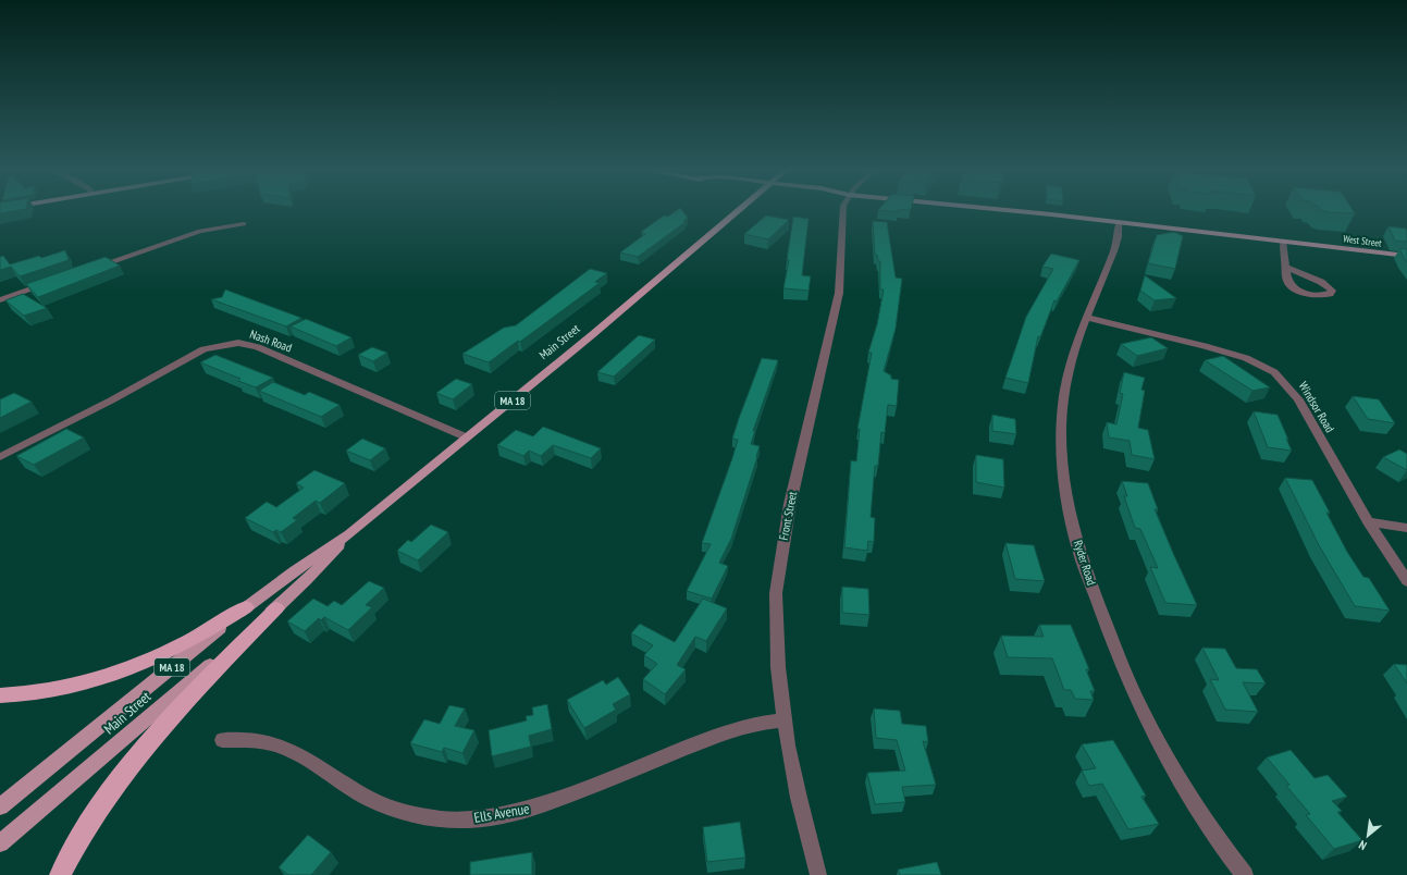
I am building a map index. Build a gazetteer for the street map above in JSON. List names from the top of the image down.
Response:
{
  "streets": {
    "main road": ["West Street", "Main Street", "MA 18"],
    "street": [
      "Nash Road",
      "Windsor Road",
      "Front Street",
      "Ryder Road",
      "Ells Avenue"
    ]
  },
  "crossings": [
    ["West Street", "Ryder Road"],
    ["Nash Road", "Main Street"],
    ["Windsor Road", "Ryder Road"],
    ["Front Street", "Ells Avenue"]
  ],
  "north": "bottom left"
}
